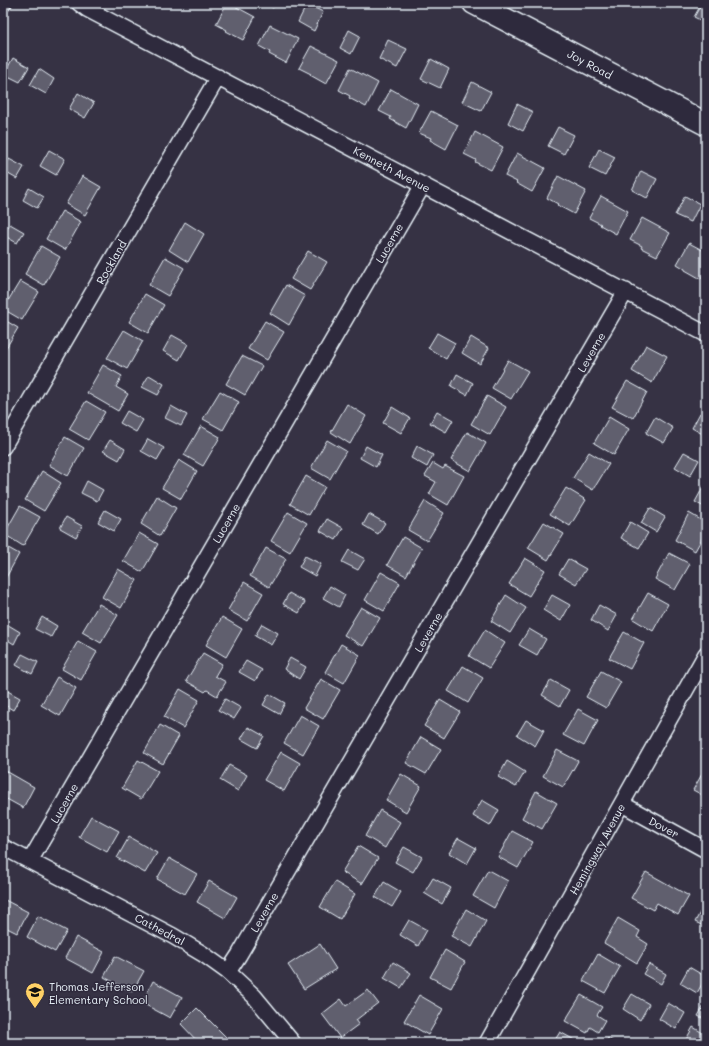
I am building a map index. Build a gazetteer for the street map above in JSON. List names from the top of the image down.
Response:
{
  "streets": {
    "main road": ["Joy Road"],
    "street": [
      "Kenneth Avenue",
      "Lucerne",
      "Rockland",
      "Leverne",
      "Dover",
      "Hemingway Avenue",
      "Cathedral"
    ]
  },
  "crossings": [
    ["Kenneth Avenue", "Lucerne"],
    ["Kenneth Avenue", "Rockland"],
    ["Kenneth Avenue", "Leverne"],
    ["Lucerne", "Cathedral"],
    ["Leverne", "Cathedral"],
    ["Dover", "Hemingway Avenue"]
  ],
  "places": {
    "school or university": ["Thomas Jefferson Elementary School"]
  }
}
